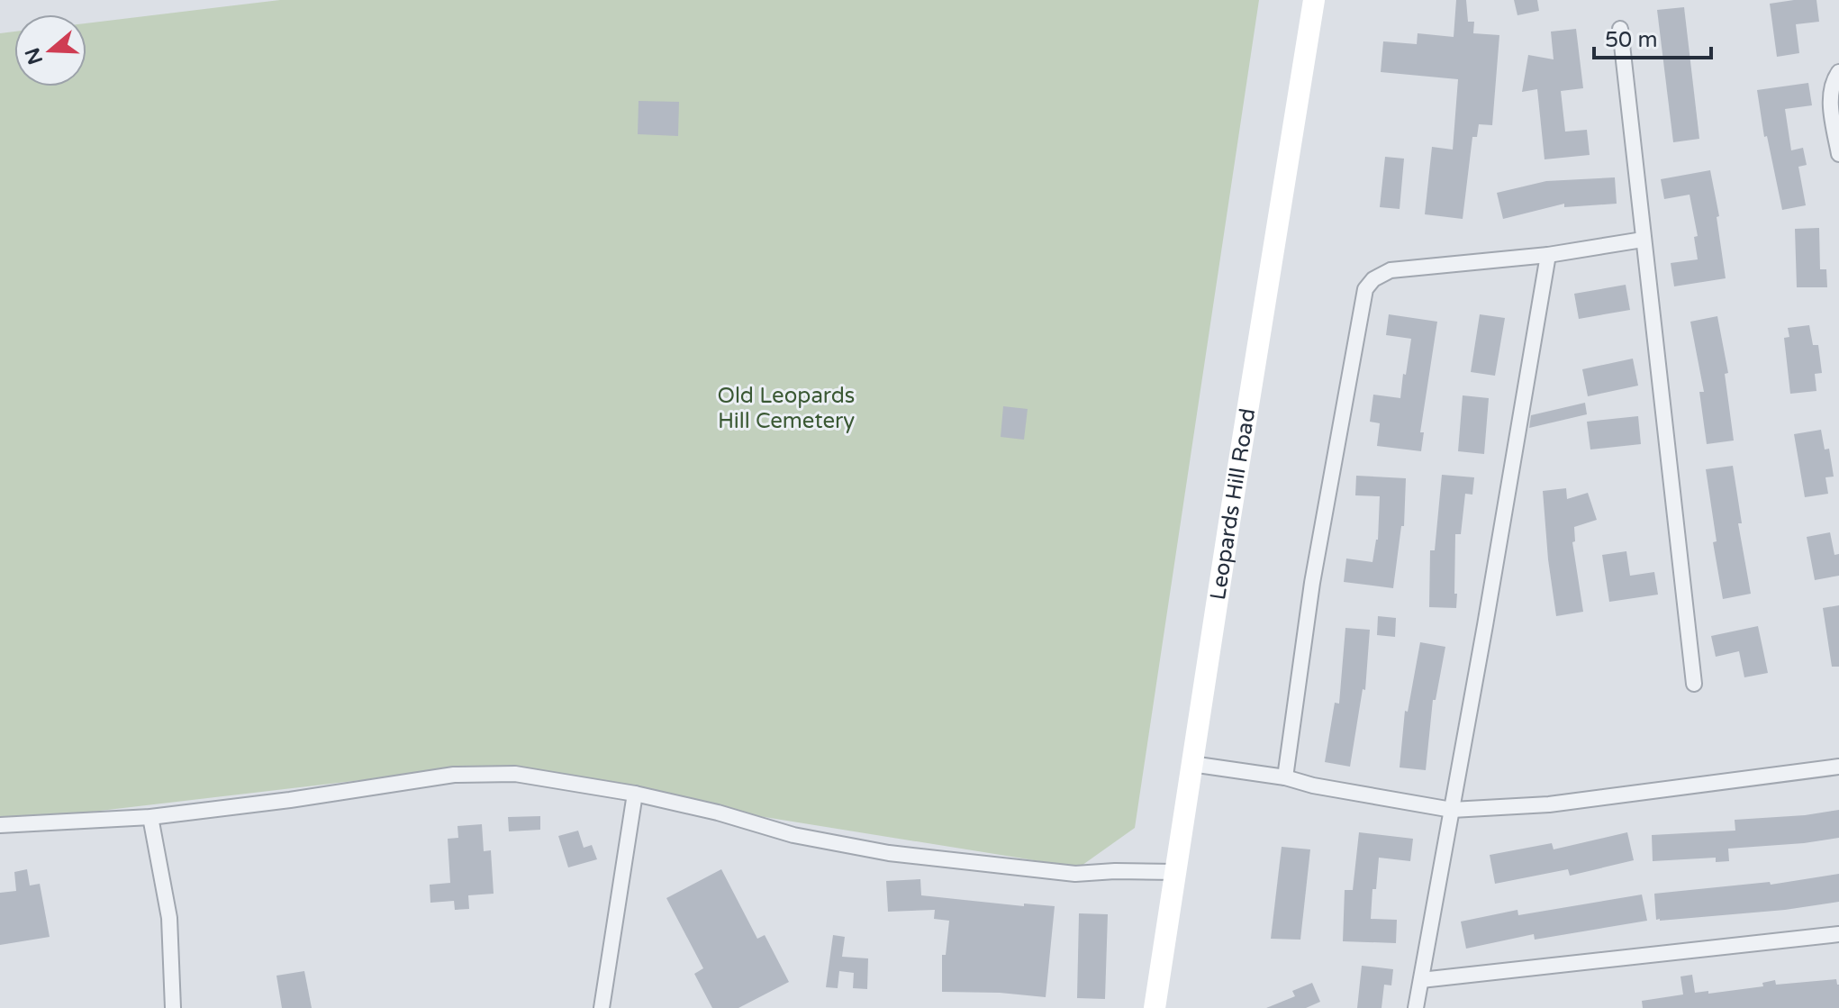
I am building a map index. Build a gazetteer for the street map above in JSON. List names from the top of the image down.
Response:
{
  "streets": {
    "main road": ["Leopards Hill Road"]
  },
  "parks": ["Old Leopards Hill Cemetery"],
  "scale_bar": "50 m",
  "north": "left"
}
